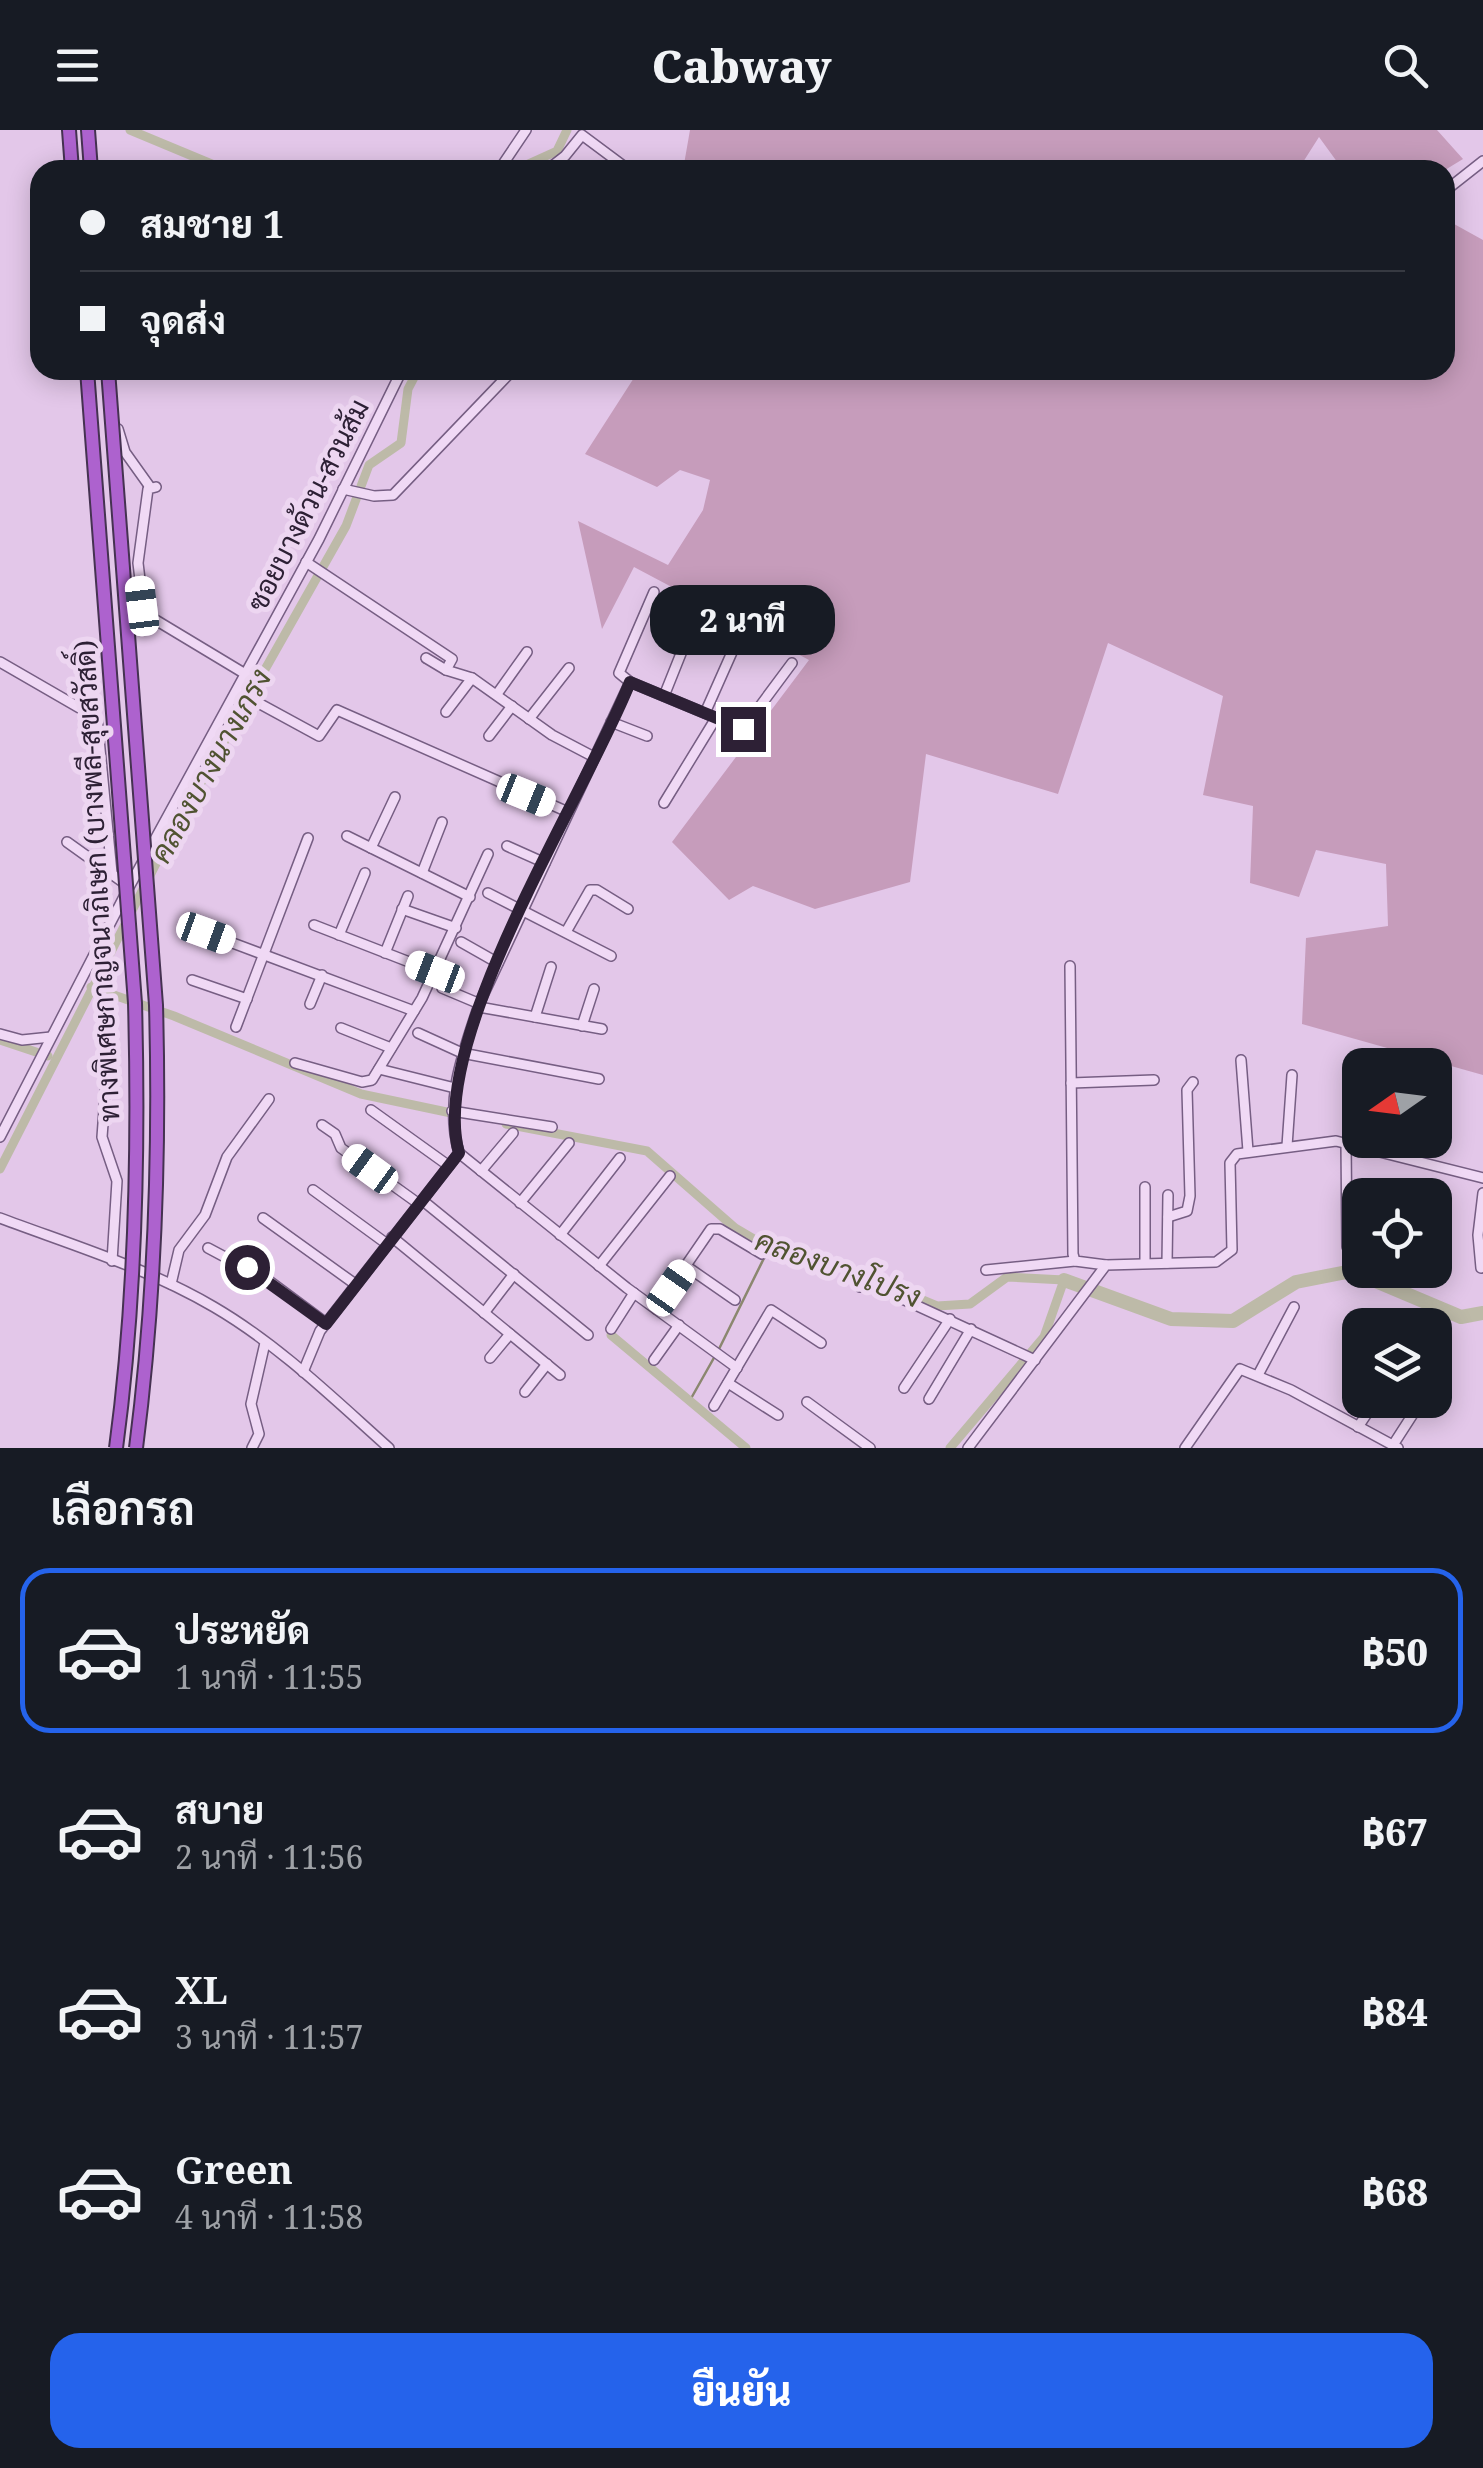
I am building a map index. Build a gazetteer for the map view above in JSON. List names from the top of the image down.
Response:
{
  "streets": {
    "highway": ["ทางพิเศษกาญจนาภิเษก (บางพลี-สุขสวัสดิ์)"],
    "street": ["ซอยบางด้วน-สวนส้ม"]
  },
  "water": ["คลองบางนางเกรง", "คลองบางโปรง"],
  "north": "left",
  "page": {
    "header": "Cabway",
    "banner": ["สมชาย 1", "จุดส่ง"],
    "bubble": "2 นาที",
    "heading": "เลือกรถ",
    "list": [
      {
        "name": "ประหยัด",
        "note": "1 นาที · 11:55",
        "value": "฿50"
      },
      {
        "name": "สบาย",
        "note": "2 นาที · 11:56",
        "value": "฿67"
      },
      {
        "name": "XL",
        "note": "3 นาที · 11:57",
        "value": "฿84"
      },
      {
        "name": "Green",
        "note": "4 นาที · 11:58",
        "value": "฿68"
      }
    ],
    "buttons": "ยืนยัน"
  }
}
